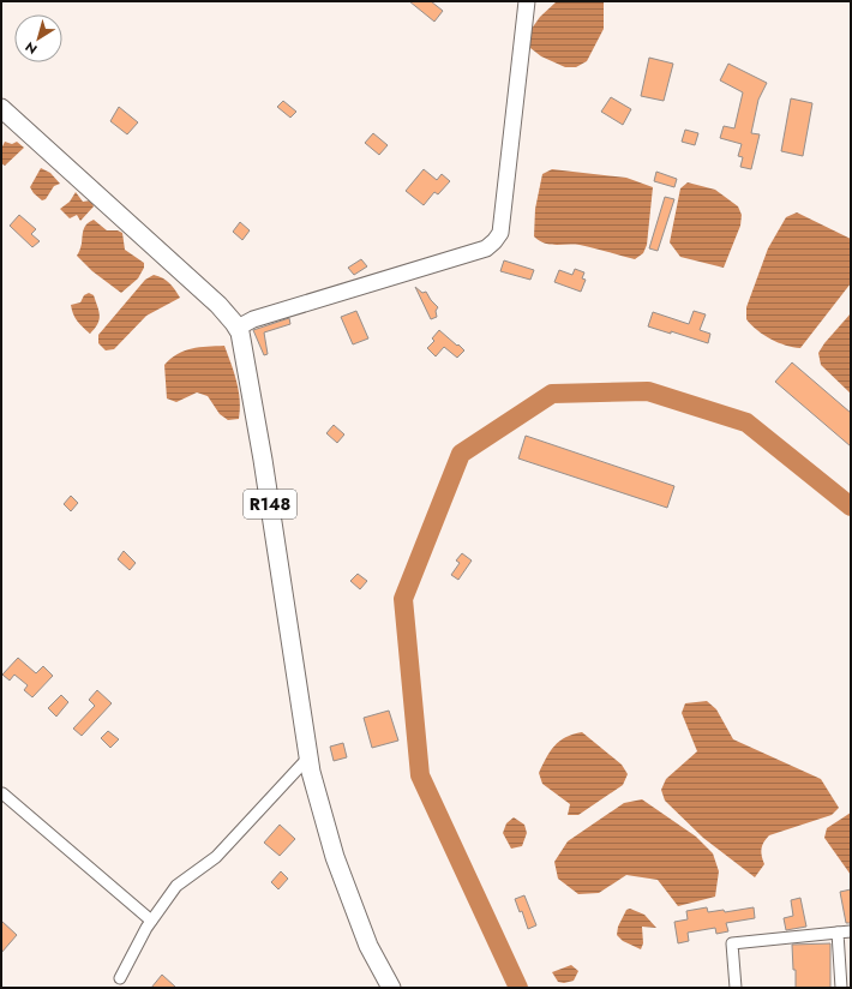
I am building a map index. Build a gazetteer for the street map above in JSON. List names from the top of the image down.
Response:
{
  "streets": {
    "main road": ["R148"]
  },
  "north": "bottom left"
}
